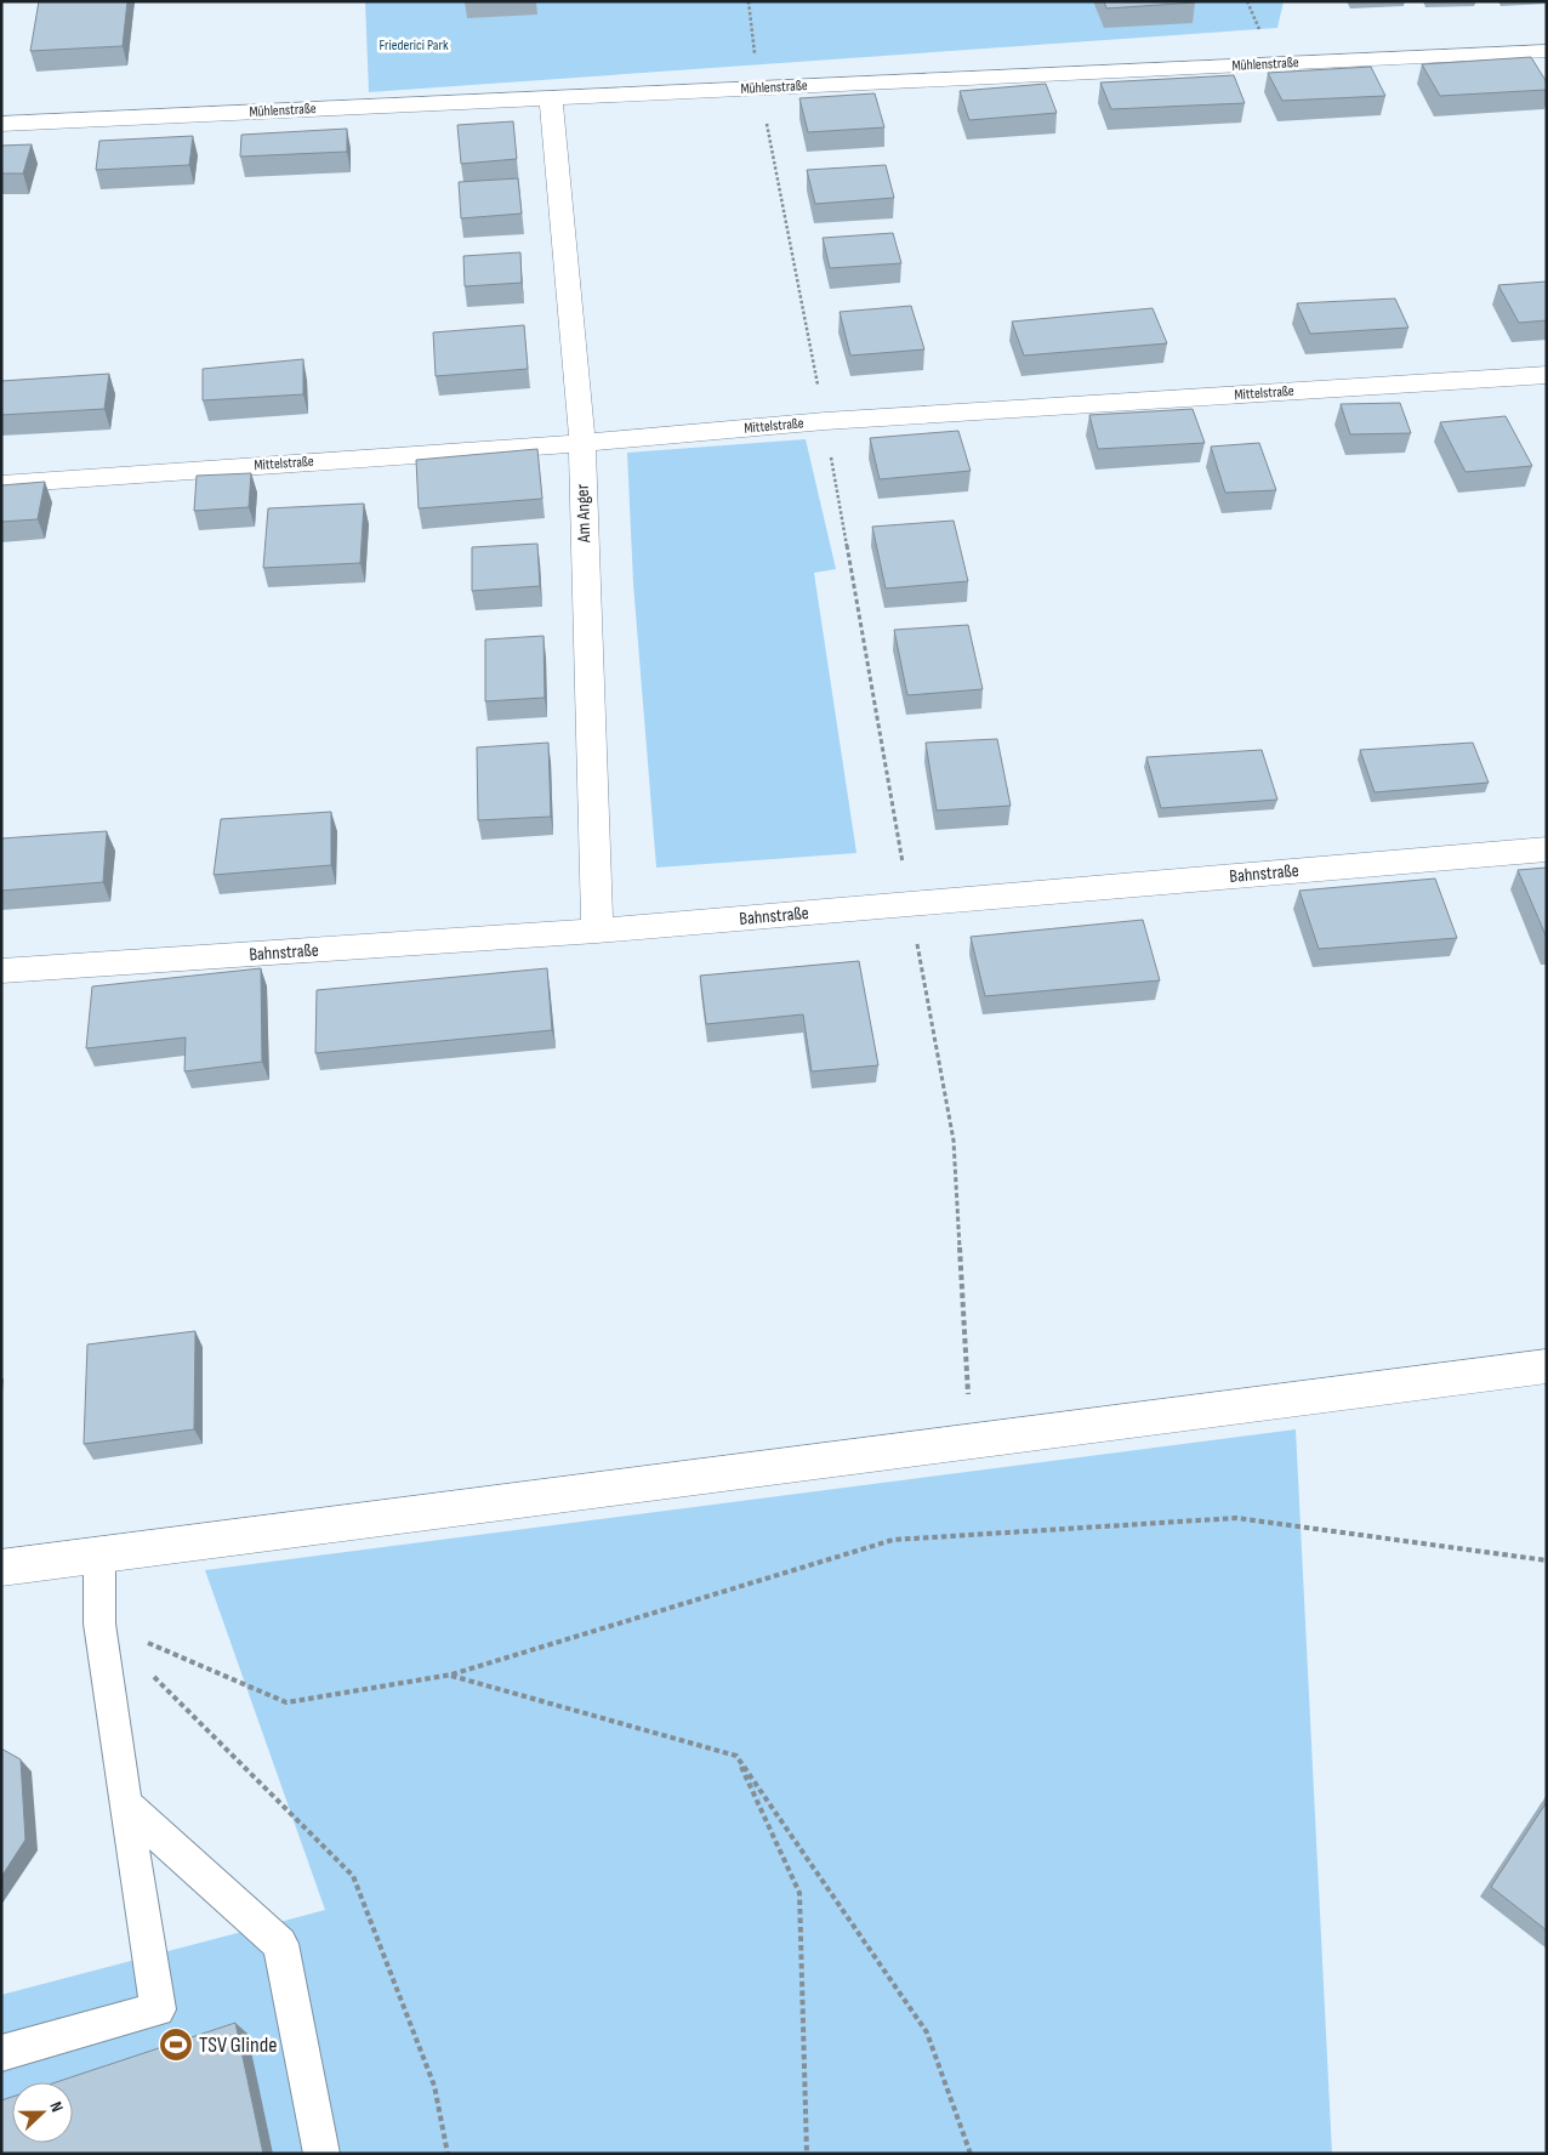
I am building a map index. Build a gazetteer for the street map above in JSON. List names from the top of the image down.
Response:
{
  "streets": {
    "street": [
      "Mühlenstraße",
      "Mittelstraße",
      "Am Anger",
      "Bahnstraße"
    ]
  },
  "crossings": [
    ["Mühlenstraße", "Am Anger"],
    ["Mittelstraße", "Am Anger"],
    ["Am Anger", "Bahnstraße"]
  ],
  "parks": ["Friederici Park"],
  "places": {
    "sports": ["TSV Glinde"]
  },
  "north": "right"
}
